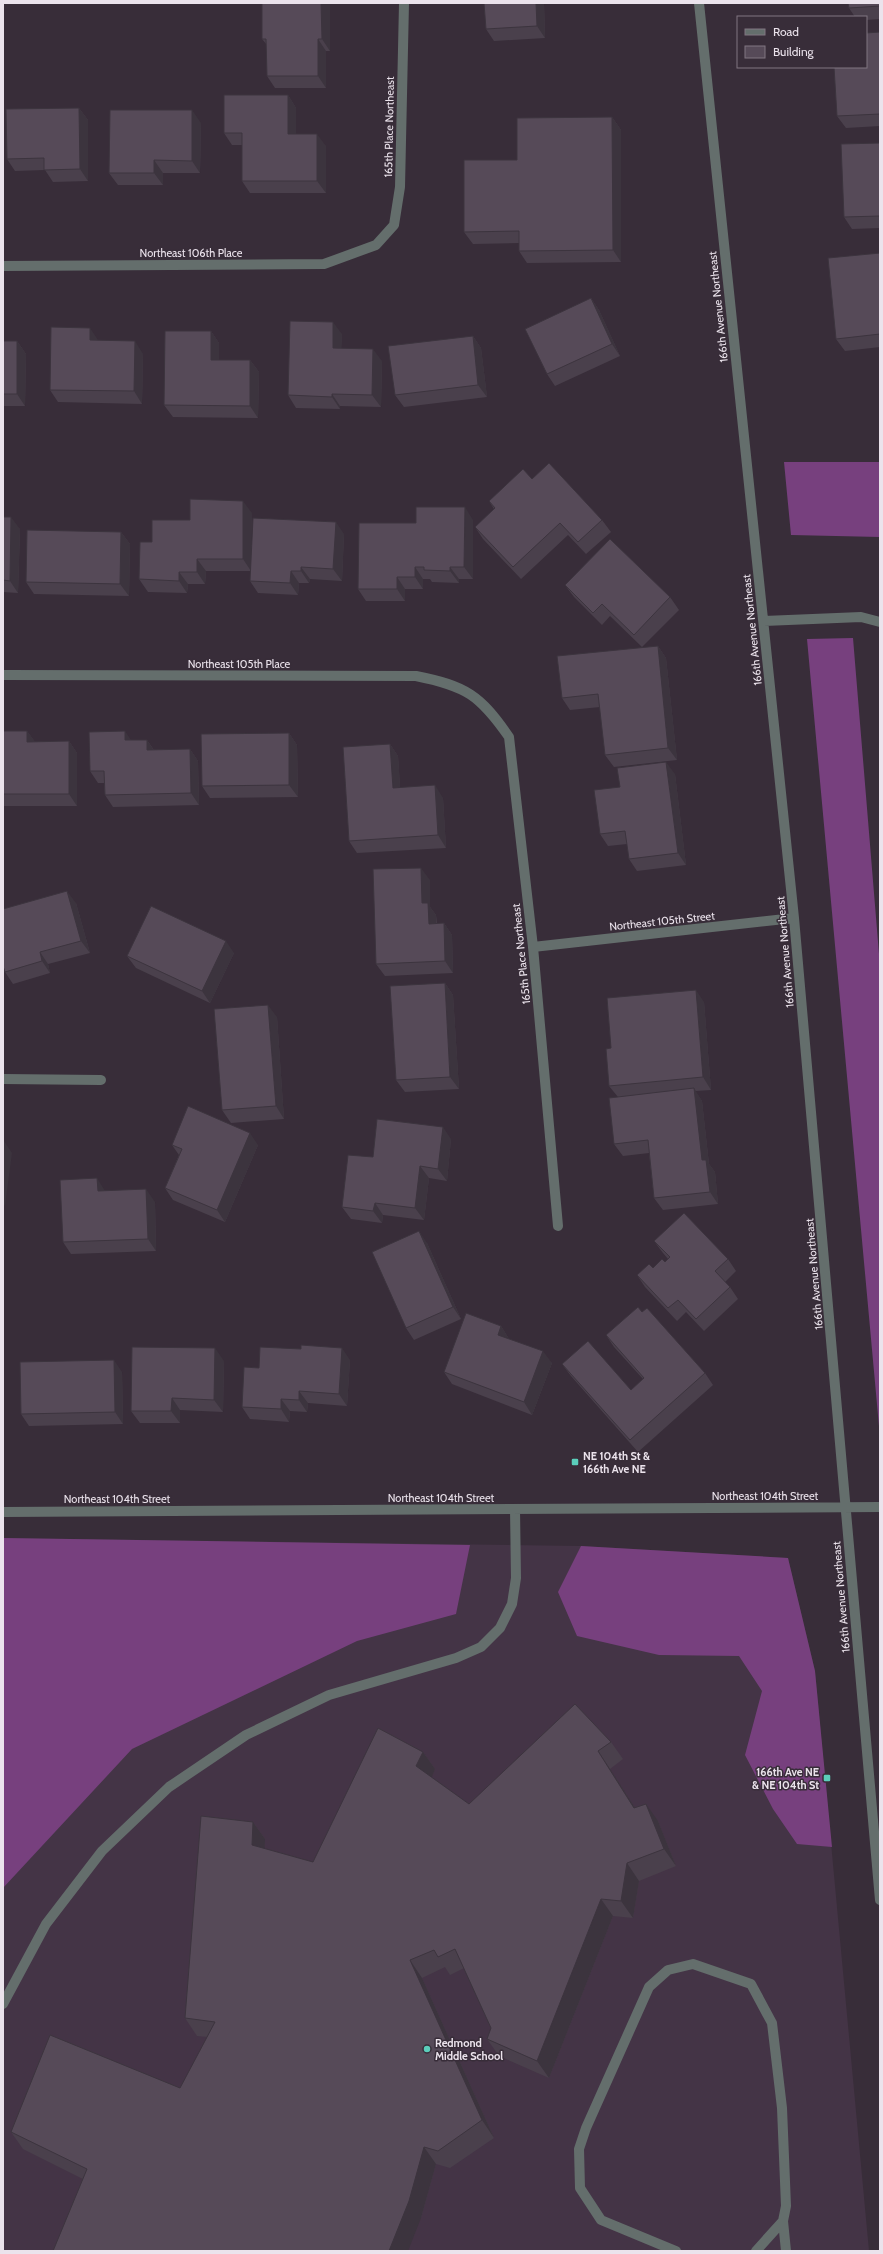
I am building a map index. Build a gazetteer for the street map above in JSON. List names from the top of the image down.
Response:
{
  "streets": {
    "street": [
      "165th Place Northeast",
      "Northeast 106th Place",
      "166th Avenue Northeast",
      "Northeast 105th Place",
      "Northeast 105th Street",
      "Northeast 104th Street"
    ]
  },
  "crossings": [
    ["165th Place Northeast", "Northeast 106th Place"],
    ["165th Place Northeast", "Northeast 105th Place"],
    ["165th Place Northeast", "Northeast 105th Street"],
    ["166th Avenue Northeast", "Northeast 105th Street"],
    ["166th Avenue Northeast", "Northeast 104th Street"]
  ],
  "places": {
    "transit": ["NE 104th St & 166th Ave NE", "166th Ave NE & NE 104th St"],
    "other": ["Redmond Middle School"]
  },
  "legend": ["Road", "Building"]
}
